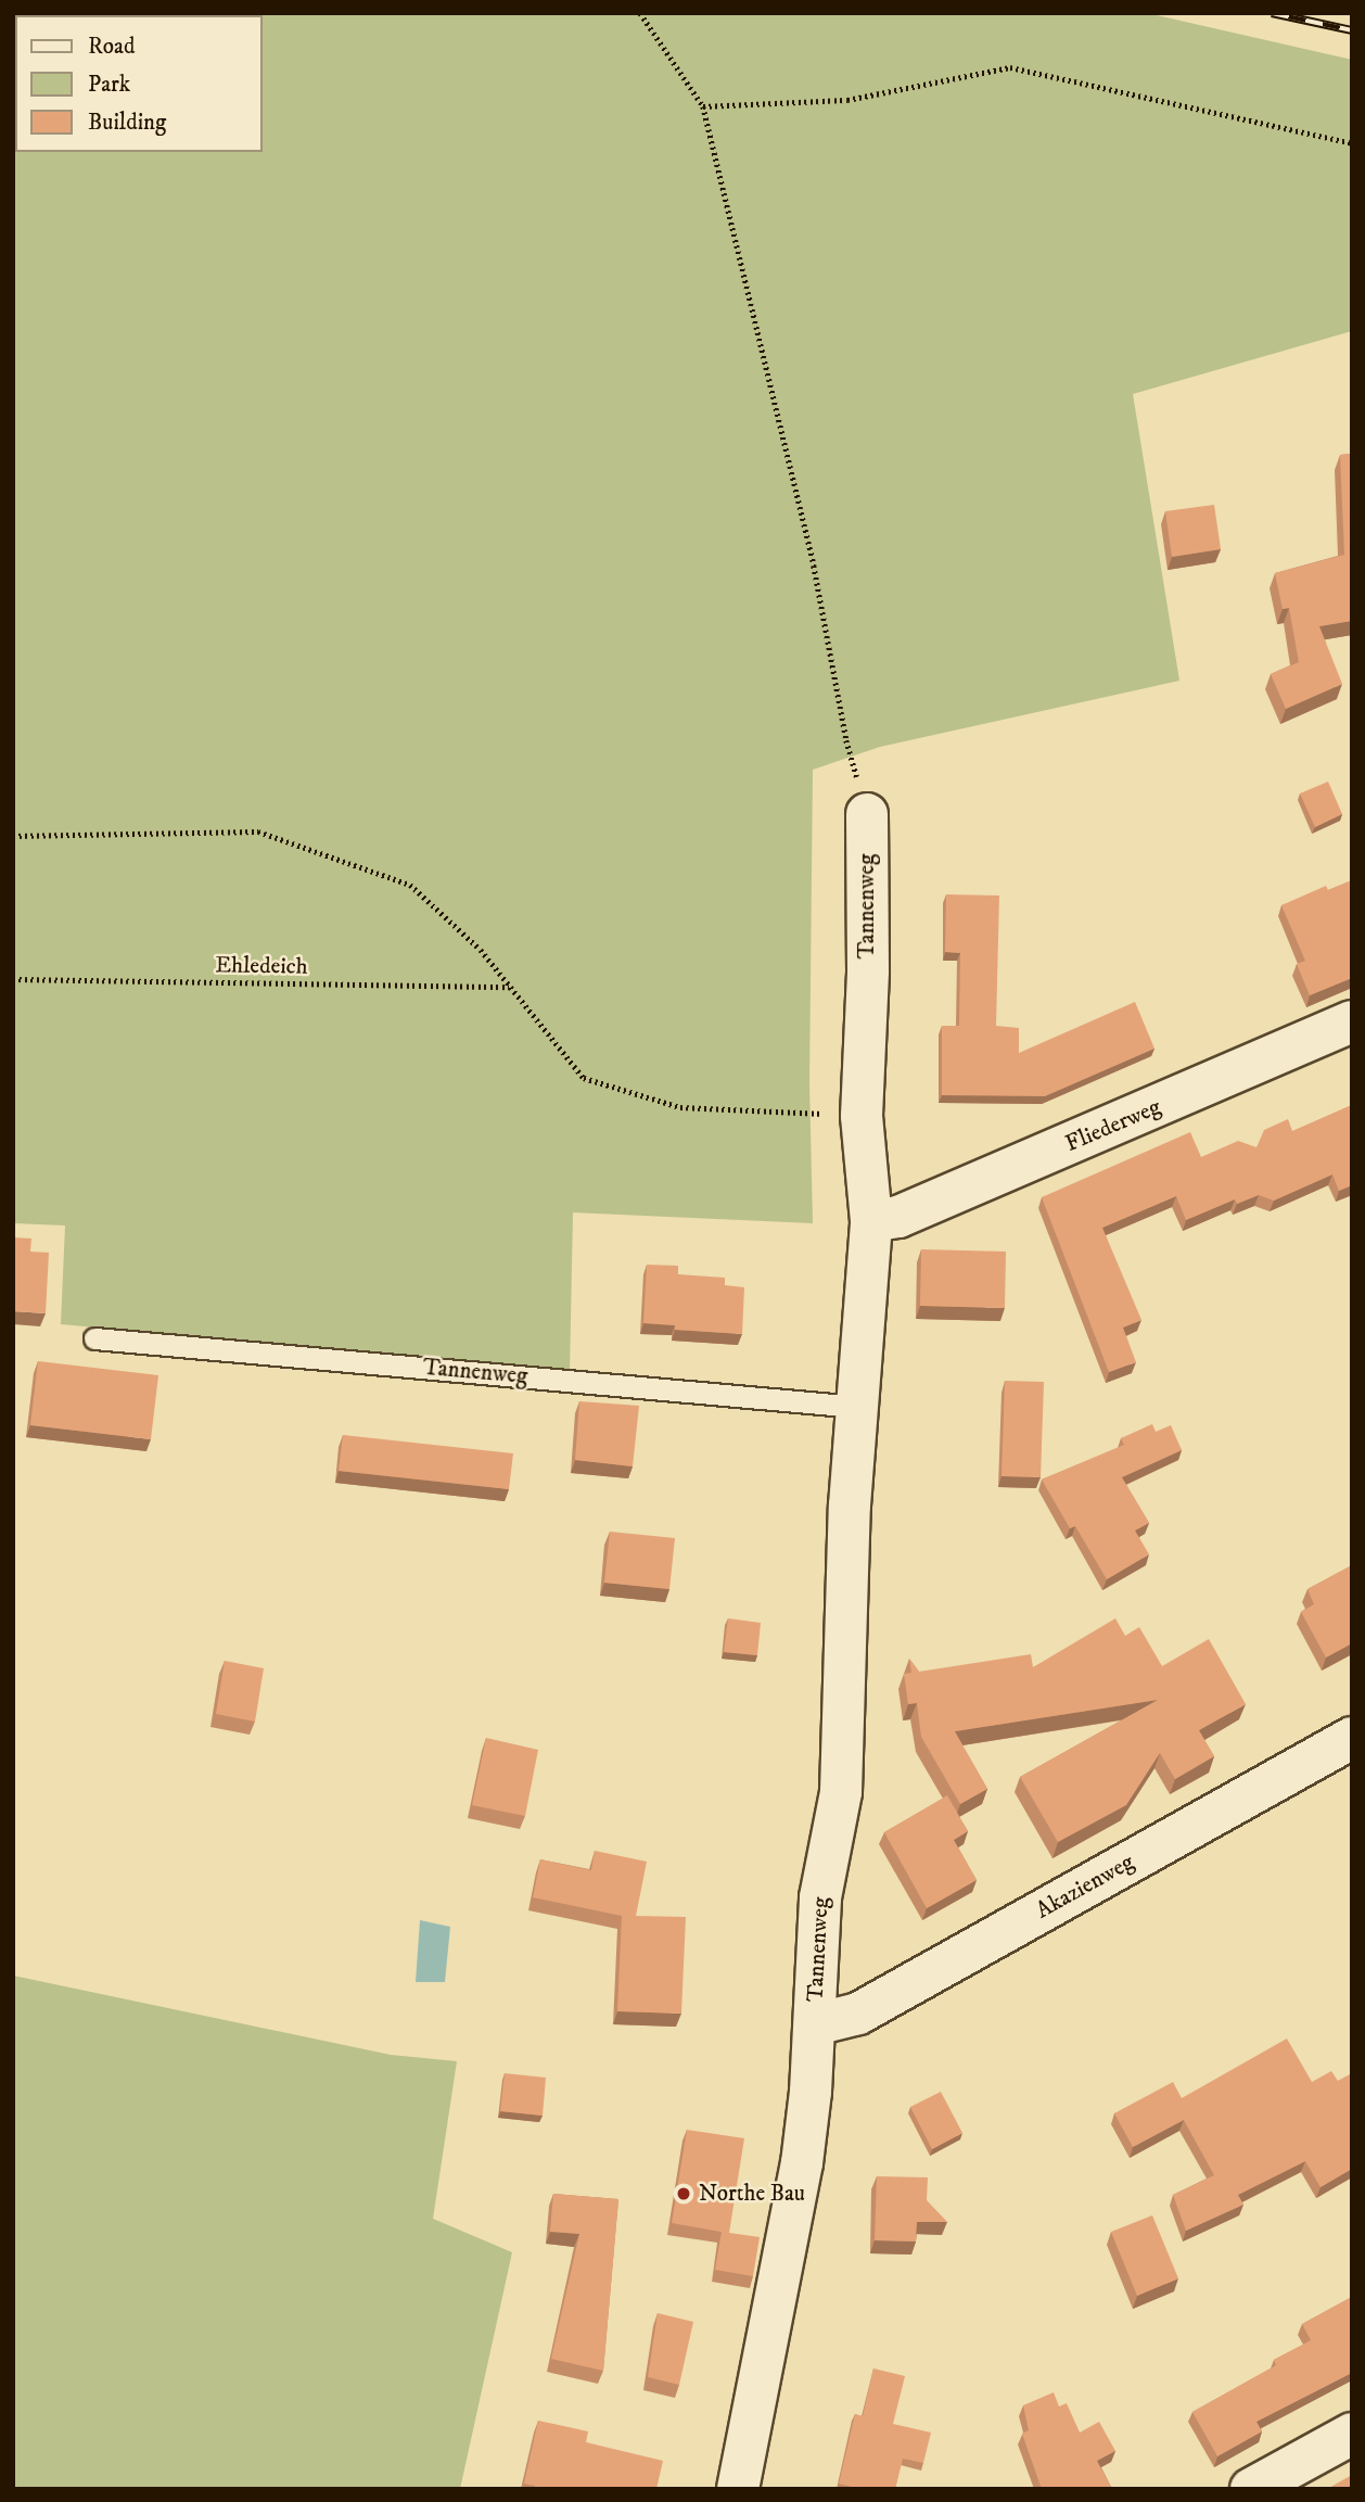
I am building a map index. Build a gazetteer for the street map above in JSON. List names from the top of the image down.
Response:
{
  "streets": {
    "street": ["Tannenweg", "Fliederweg", "Akazienweg"],
    "path": ["Ehledeich"]
  },
  "crossings": [
    ["Tannenweg", "Fliederweg"],
    ["Tannenweg", "Akazienweg"]
  ],
  "places": ["Northe Bau"],
  "legend": ["Road", "Park", "Building"]
}
